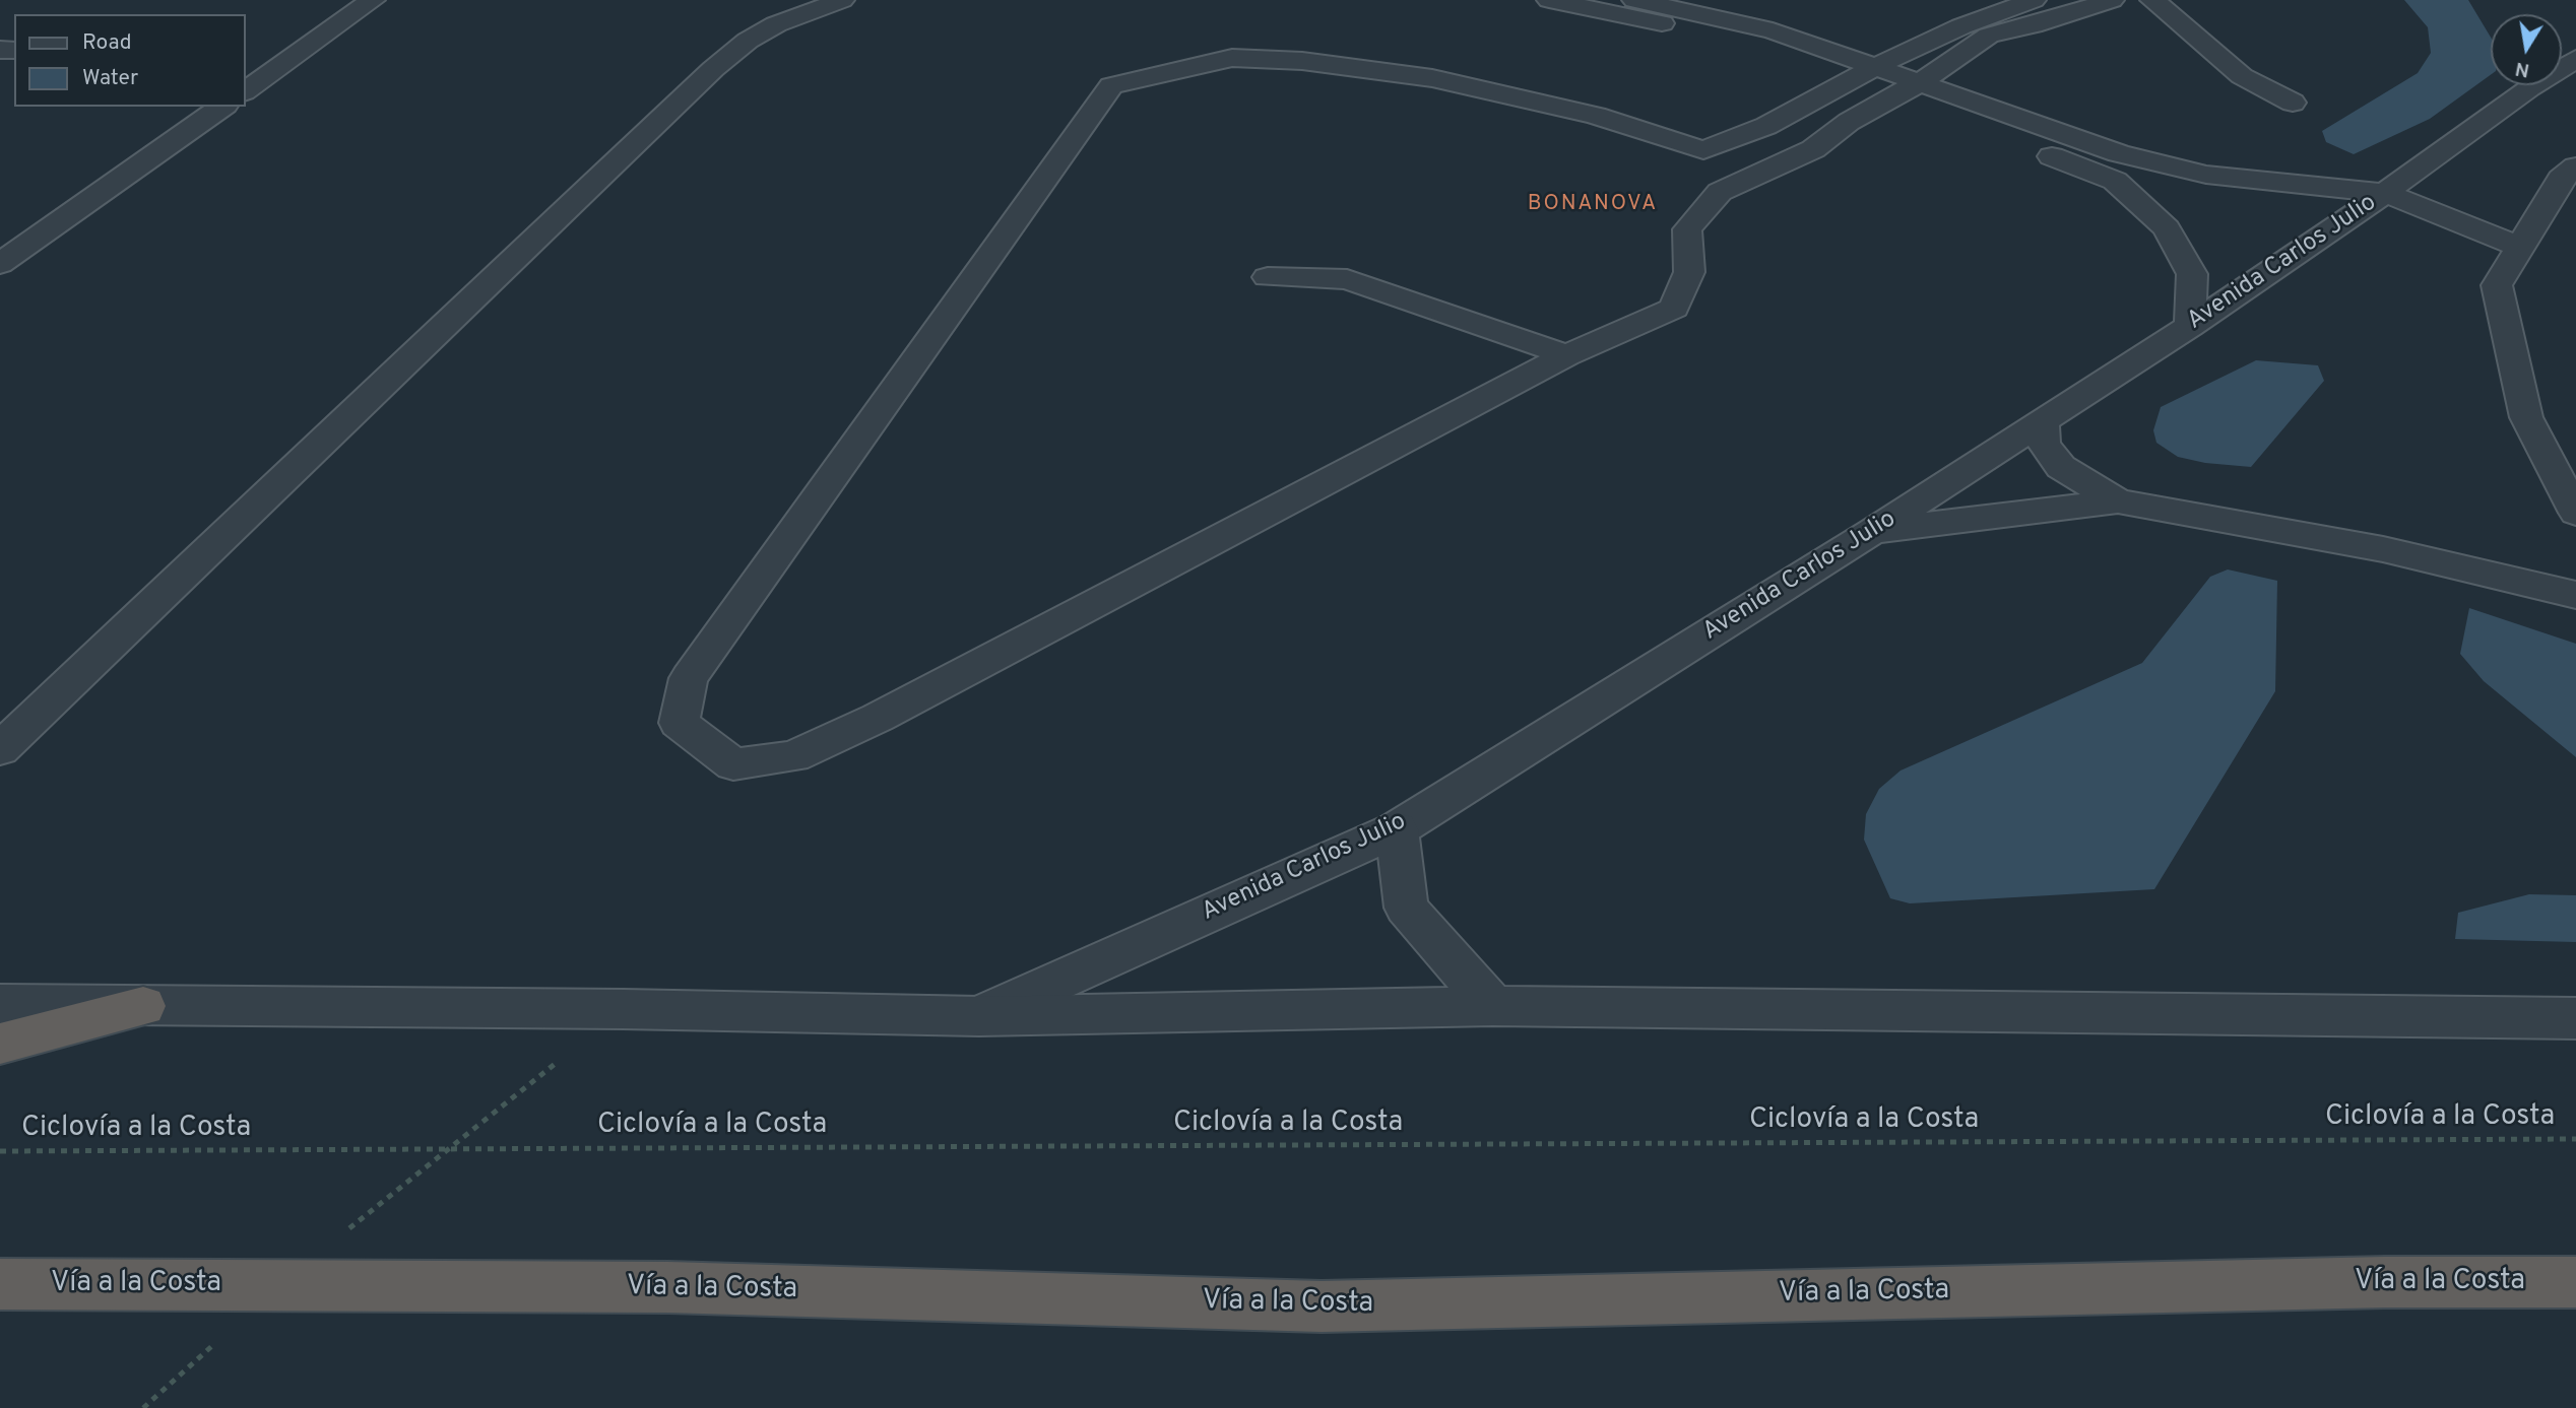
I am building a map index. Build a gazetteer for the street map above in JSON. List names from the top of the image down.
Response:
{
  "streets": {
    "highway": ["Vía a la Costa"],
    "street": ["Avenida Carlos Julio"],
    "path": ["Ciclovía a la Costa"]
  },
  "districts": ["BONANOVA"],
  "legend": ["Road", "Water"],
  "north": "bottom"
}
